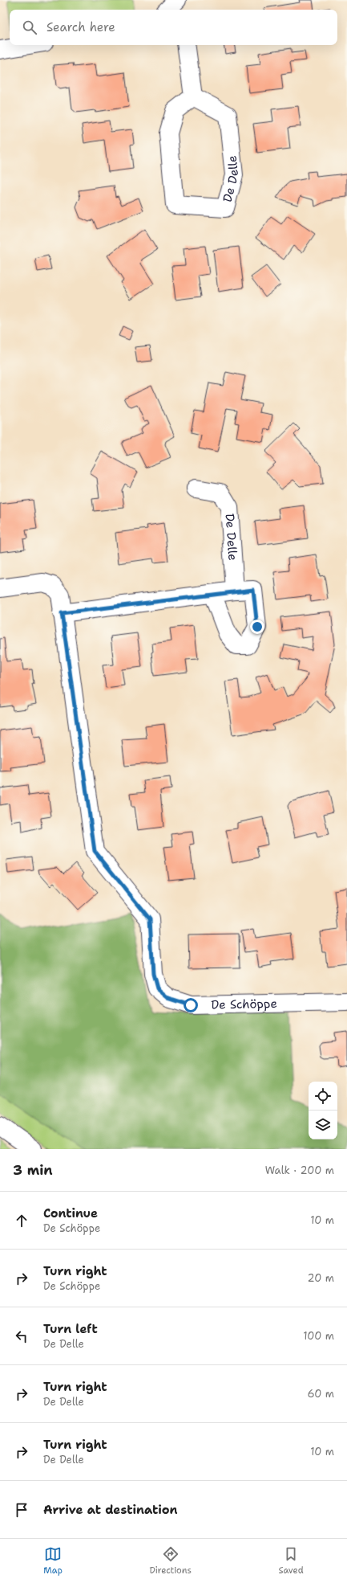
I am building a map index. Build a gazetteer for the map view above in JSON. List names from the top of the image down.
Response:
{
  "streets": {
    "street": ["De Delle", "De Schöppe"]
  },
  "page": {
    "search": "Search here",
    "heading": ["3 min", "Walk · 200 m"],
    "list": [
      ["Continue", "De Schöppe", "10 m"],
      ["Turn right", "De Schöppe", "20 m"],
      ["Turn left", "De Delle", "100 m"],
      ["Turn right", "De Delle", "60 m"],
      ["Turn right", "De Delle", "10 m"],
      "Arrive at destination"
    ],
    "nav": ["Map", "Directions", "Saved"]
  }
}
